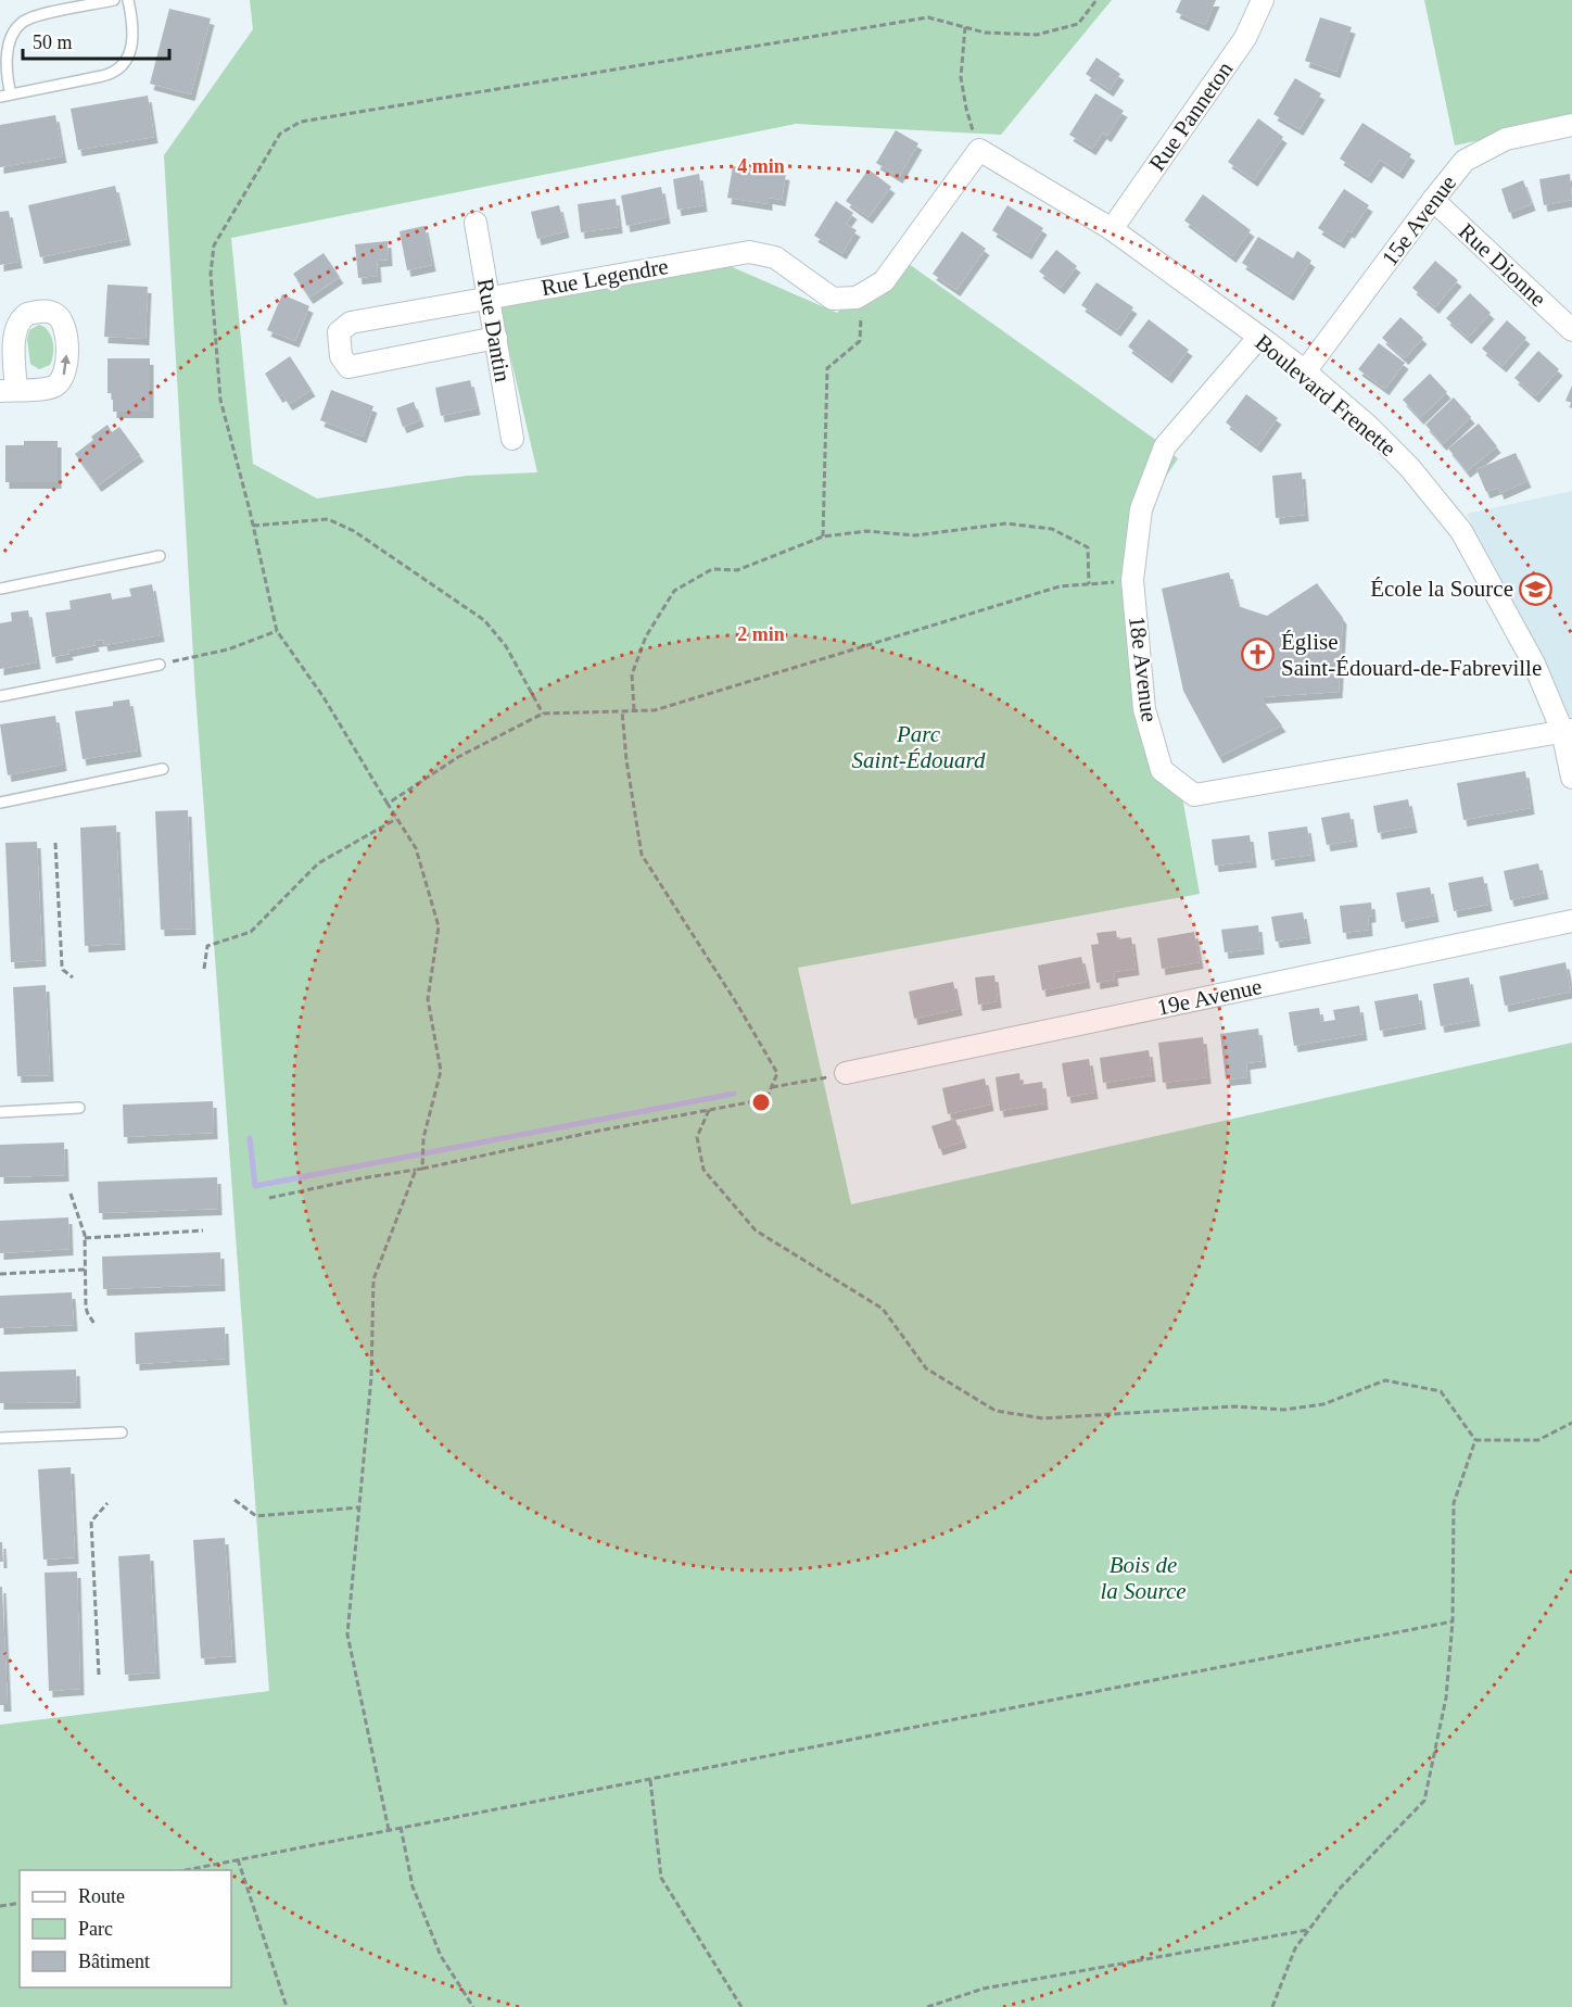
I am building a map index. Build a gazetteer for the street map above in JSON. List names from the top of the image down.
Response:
{
  "streets": {
    "street": [
      "Rue Panneton",
      "15e Avenue",
      "Rue Dionne",
      "Rue Legendre",
      "Rue Dantin",
      "Boulevard Frenette",
      "18e Avenue",
      "19e Avenue"
    ]
  },
  "crossings": [
    ["Rue Panneton", "Boulevard Frenette"],
    ["15e Avenue", "Rue Dionne"],
    ["15e Avenue", "Boulevard Frenette"],
    ["Rue Legendre", "Rue Dantin"],
    ["Boulevard Frenette", "18e Avenue"]
  ],
  "parks": ["Parc Saint-Édouard", "Bois de la Source"],
  "places": {
    "school or university": ["École la Source"],
    "church": ["Église Saint-Édouard-de-Fabreville"]
  },
  "legend": ["Route", "Parc", "Bâtiment"],
  "scale_bar": "50 m",
  "rings": ["4 min", "2 min"]
}
